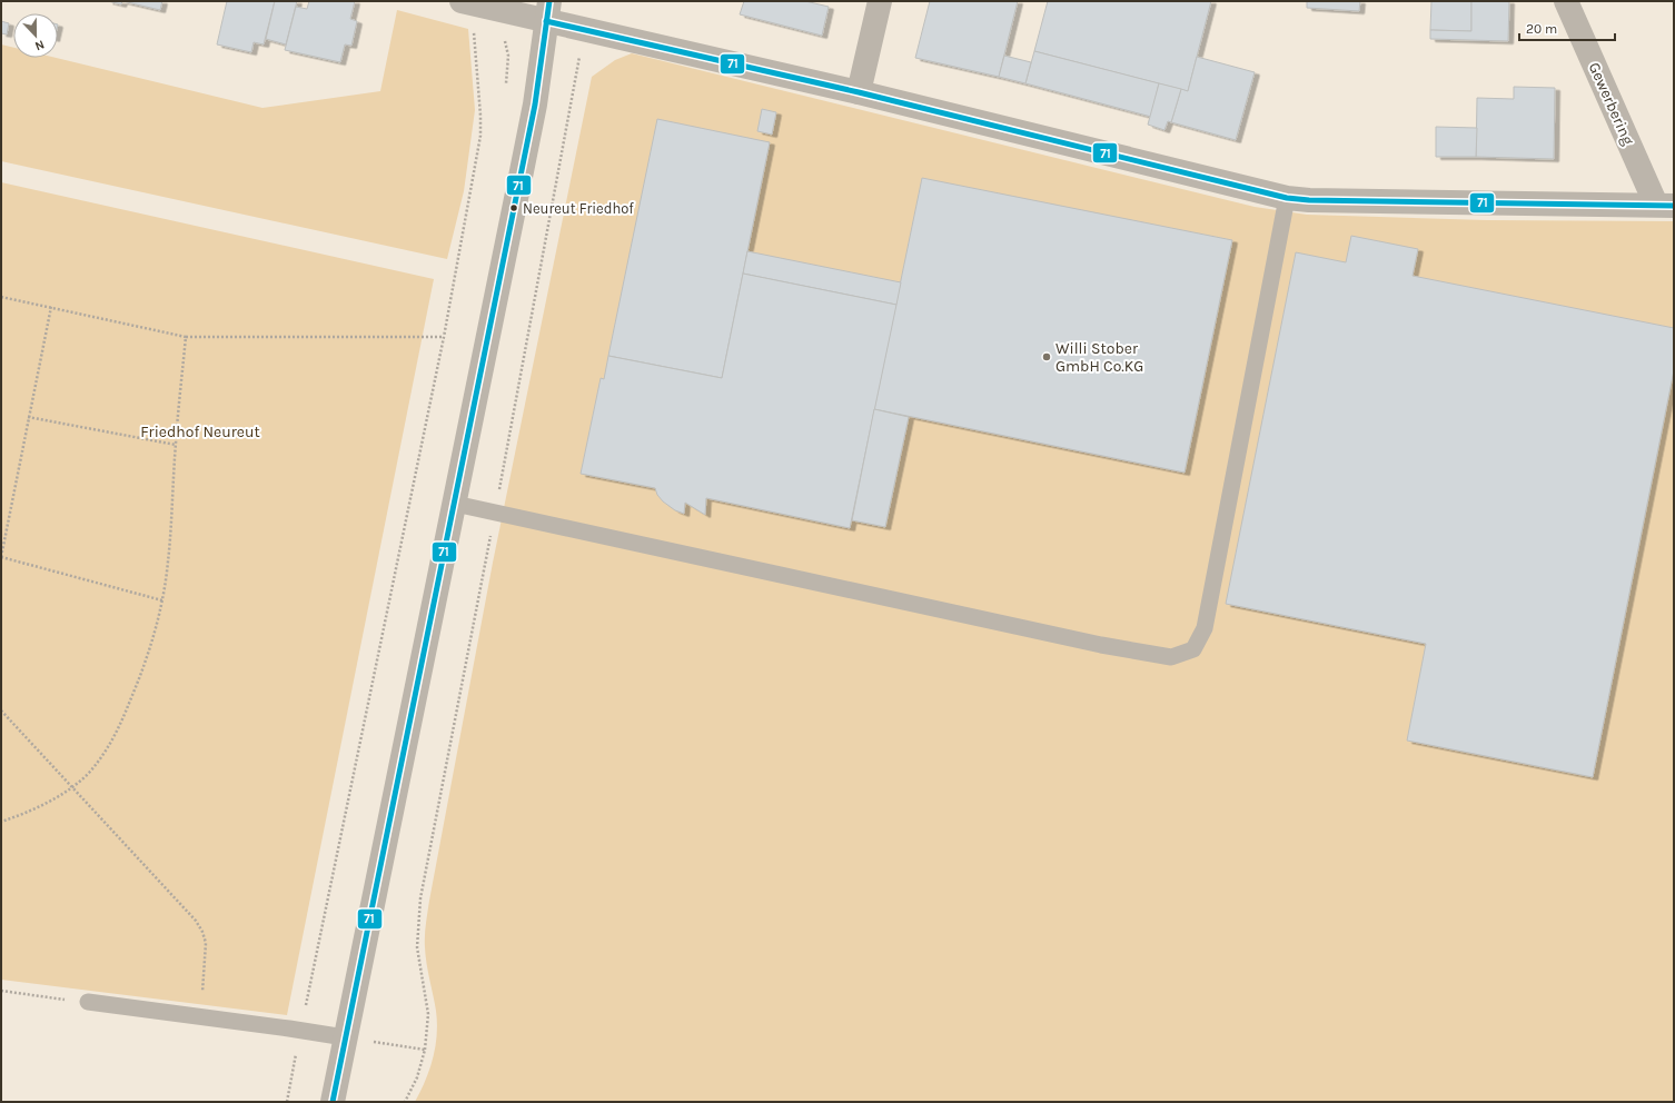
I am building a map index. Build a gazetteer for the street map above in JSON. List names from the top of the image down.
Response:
{
  "streets": {
    "street": ["Gewerbering"]
  },
  "parks": ["Friedhof Neureut"],
  "places": ["Neureut Friedhof", "Willi Stober GmbH Co.KG"],
  "lines": ["transit line 71"],
  "scale_bar": "20 m",
  "north": "bottom"
}
